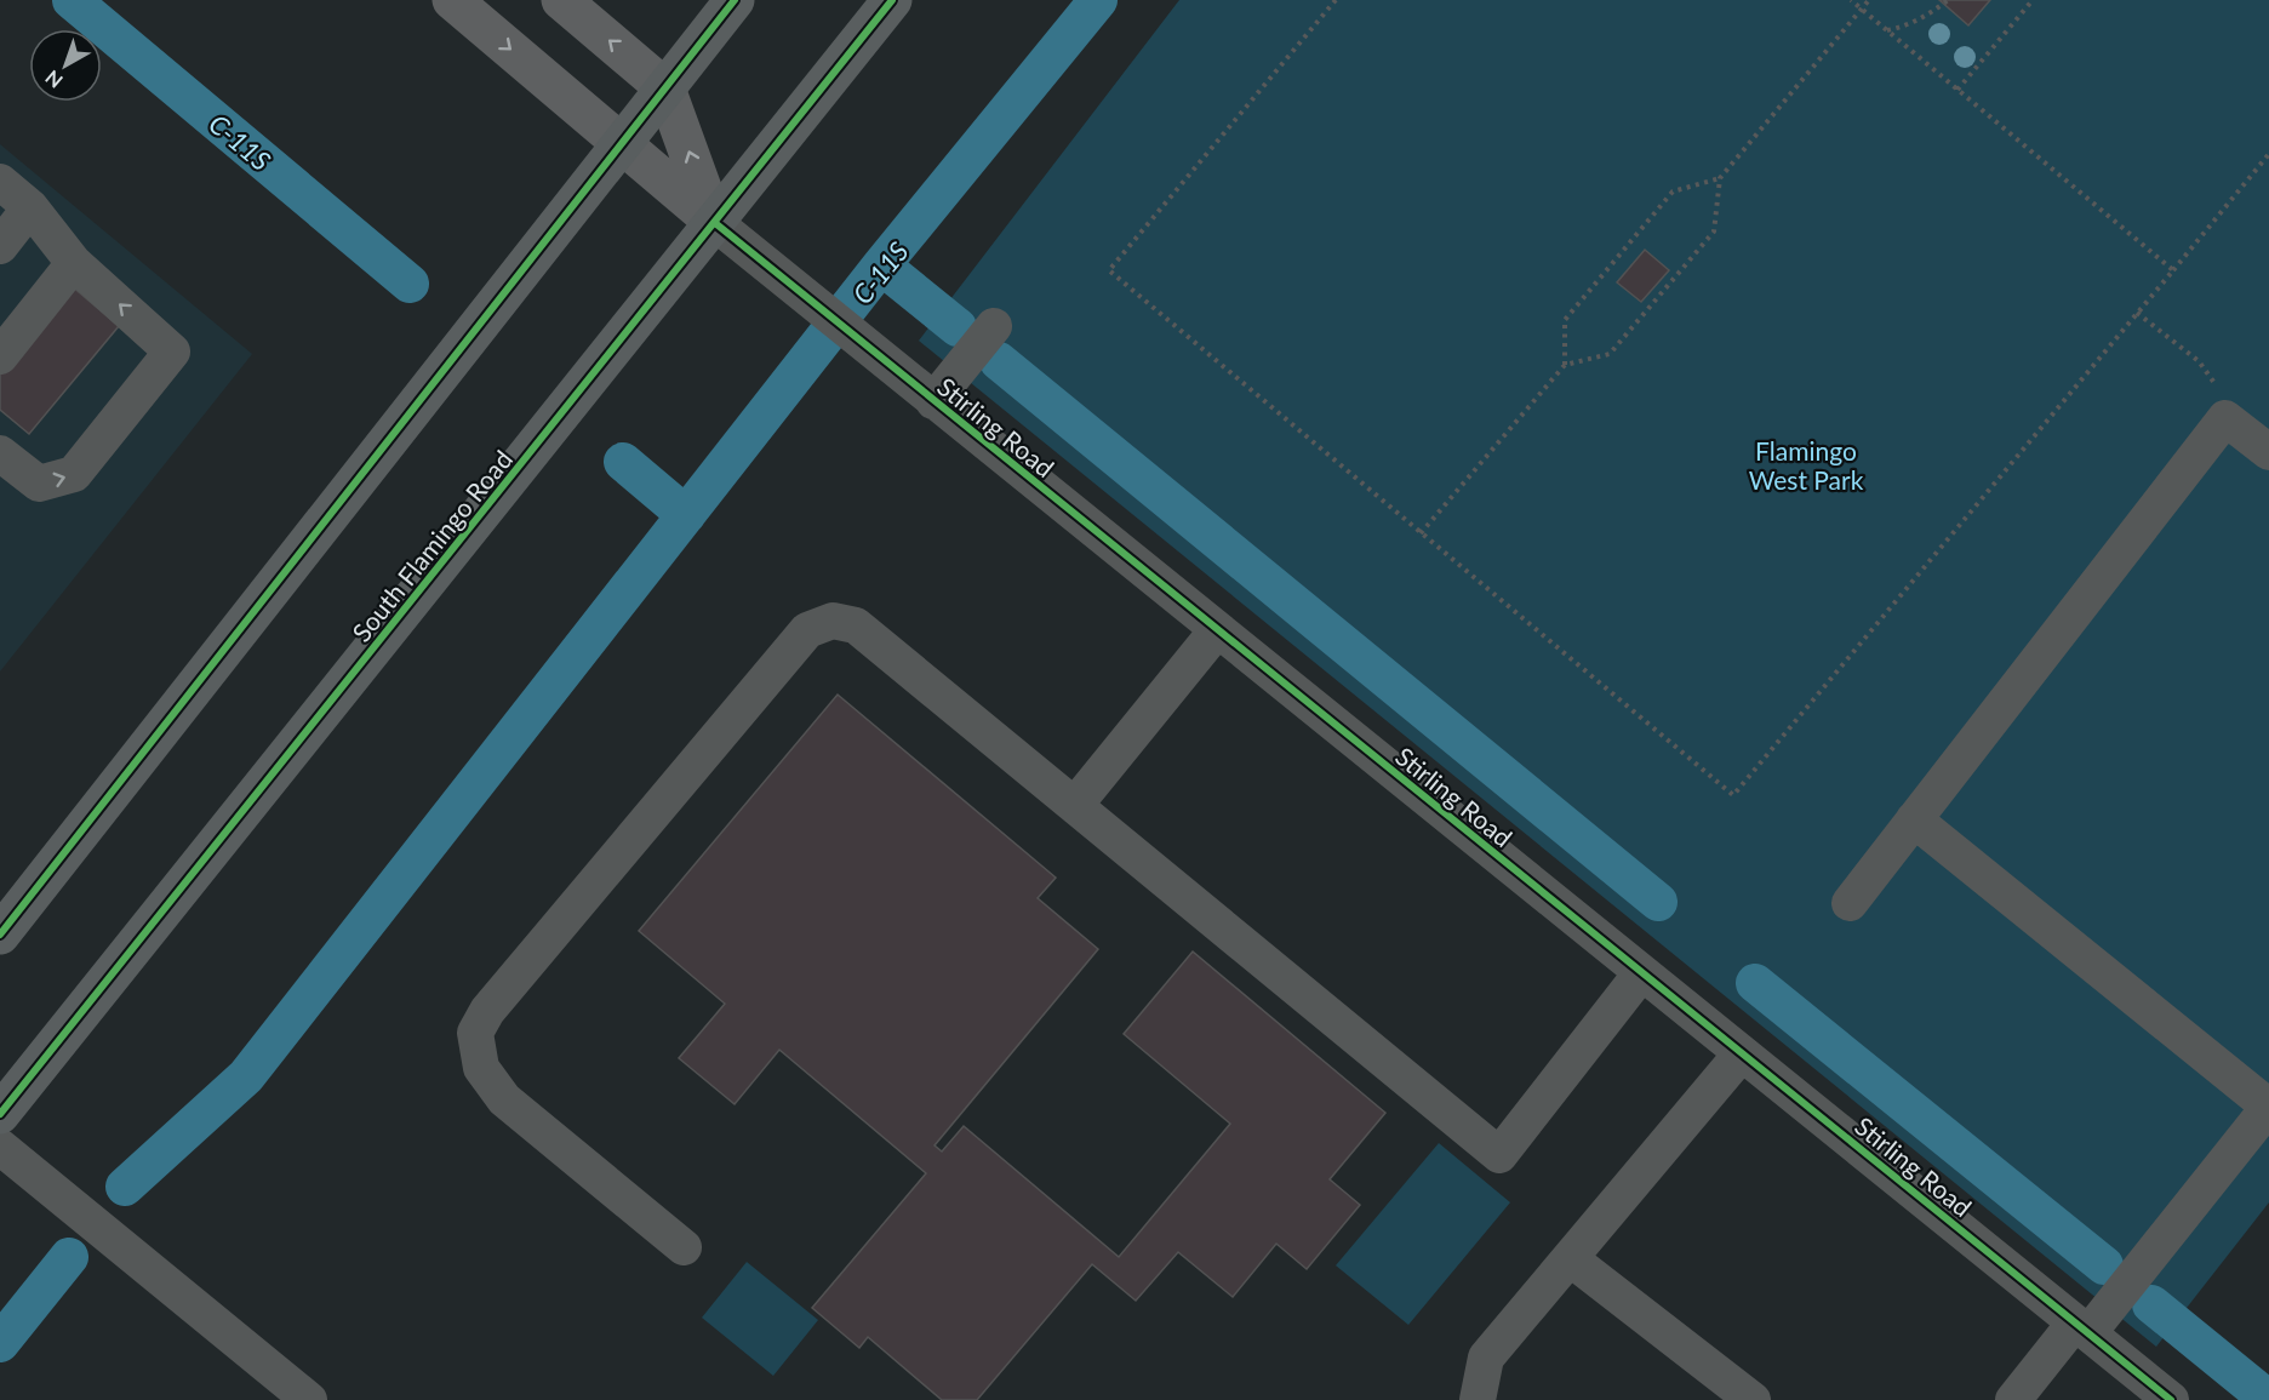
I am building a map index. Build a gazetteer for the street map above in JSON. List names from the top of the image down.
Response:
{
  "streets": {
    "highway": ["South Flamingo Road"],
    "main road": ["Stirling Road"]
  },
  "crossings": [
    ["Stirling Road", "South Flamingo Road"]
  ],
  "water": ["C-11S"],
  "parks": ["Flamingo West Park"],
  "north": "bottom left"
}
